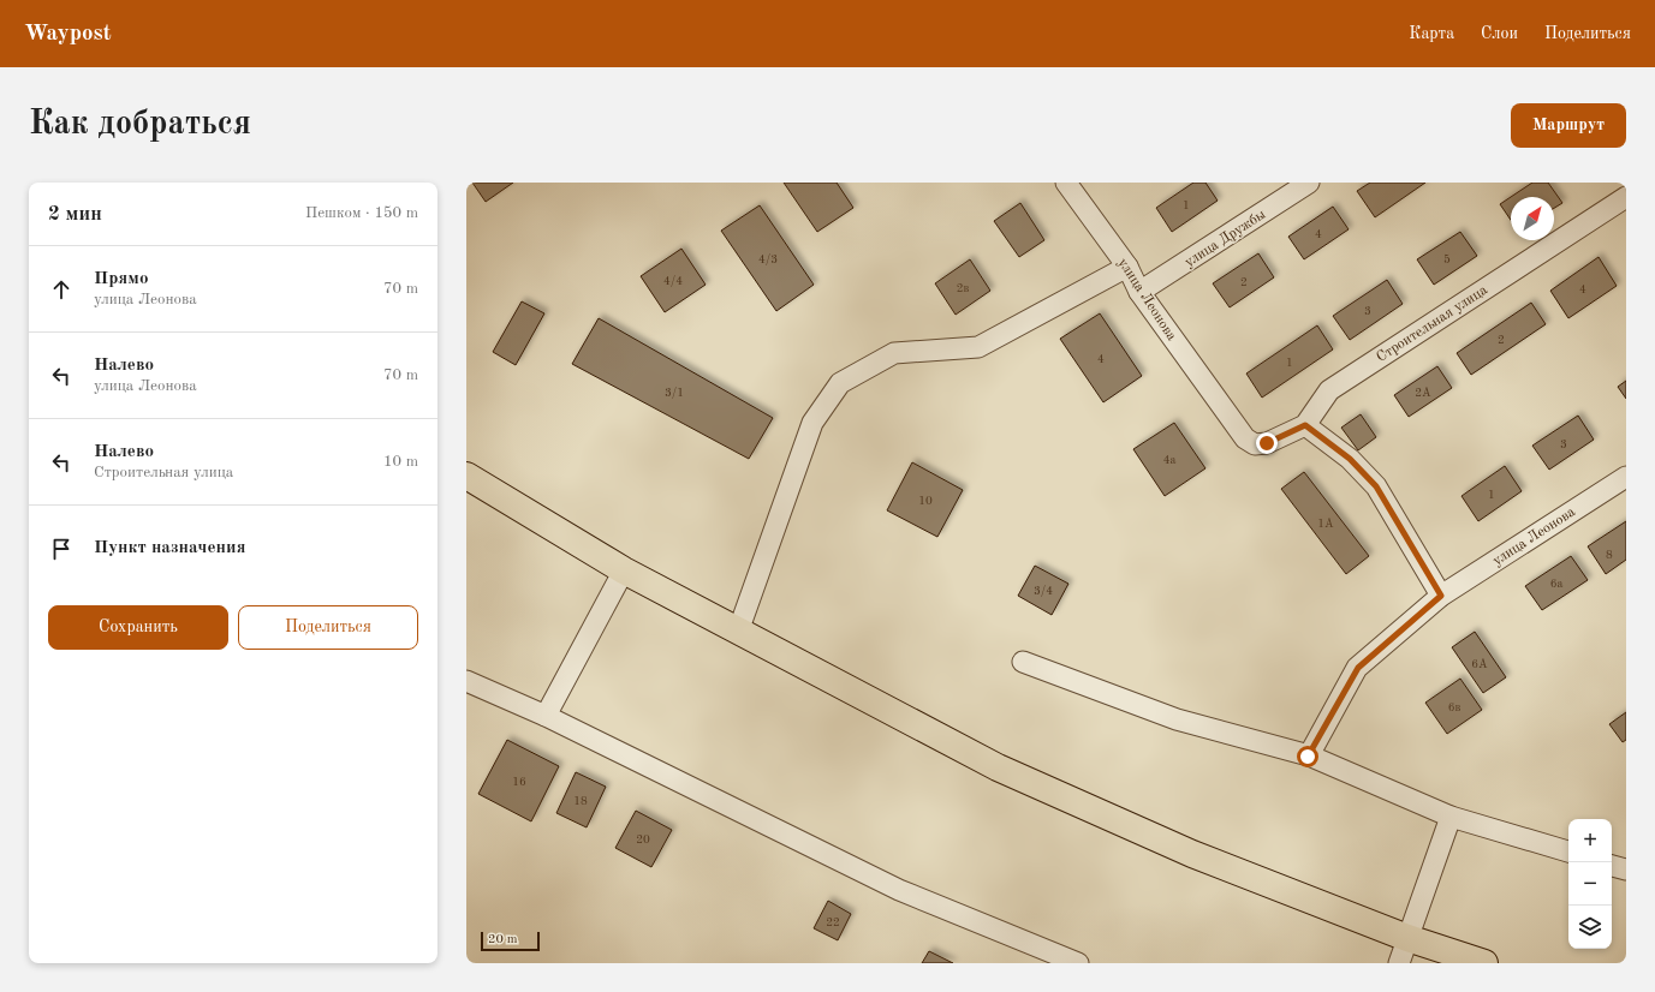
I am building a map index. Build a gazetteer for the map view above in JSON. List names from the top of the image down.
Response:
{
  "streets": {
    "street": ["улица Дружбы", "улица Леонова", "Строительная улица"]
  },
  "crossings": [
    ["улица Дружбы", "улица Леонова"],
    ["улица Леонова", "Строительная улица"]
  ],
  "house_numbers": [
    "1",
    "4",
    "4/3",
    "5",
    "4/4",
    "2",
    "2в",
    "4",
    "3",
    "2",
    "4",
    "1",
    "3/1",
    "2А",
    "3",
    "4а",
    "1",
    "10",
    "1А",
    "8",
    "6а",
    "3/4",
    "6А",
    "6в",
    "16",
    "18",
    "20",
    "22"
  ],
  "scale_bar": "20 m",
  "north": "top right",
  "page": {
    "header": "Waypost",
    "nav": ["Карта", "Слои", "Поделиться"],
    "buttons": [
      "Маршрут",
      ["Сохранить", "Поделиться"]
    ],
    "title": "Как добраться",
    "heading": ["2 мин", "Пешком · 150 m"],
    "list": [
      ["Прямо", "улица Леонова", "70 m"],
      ["Налево", "улица Леонова", "70 m"],
      ["Налево", "Строительная улица", "10 m"],
      "Пункт назначения"
    ],
    "map_buttons": ["+", "−"],
    "scale": "20 m"
  }
}
